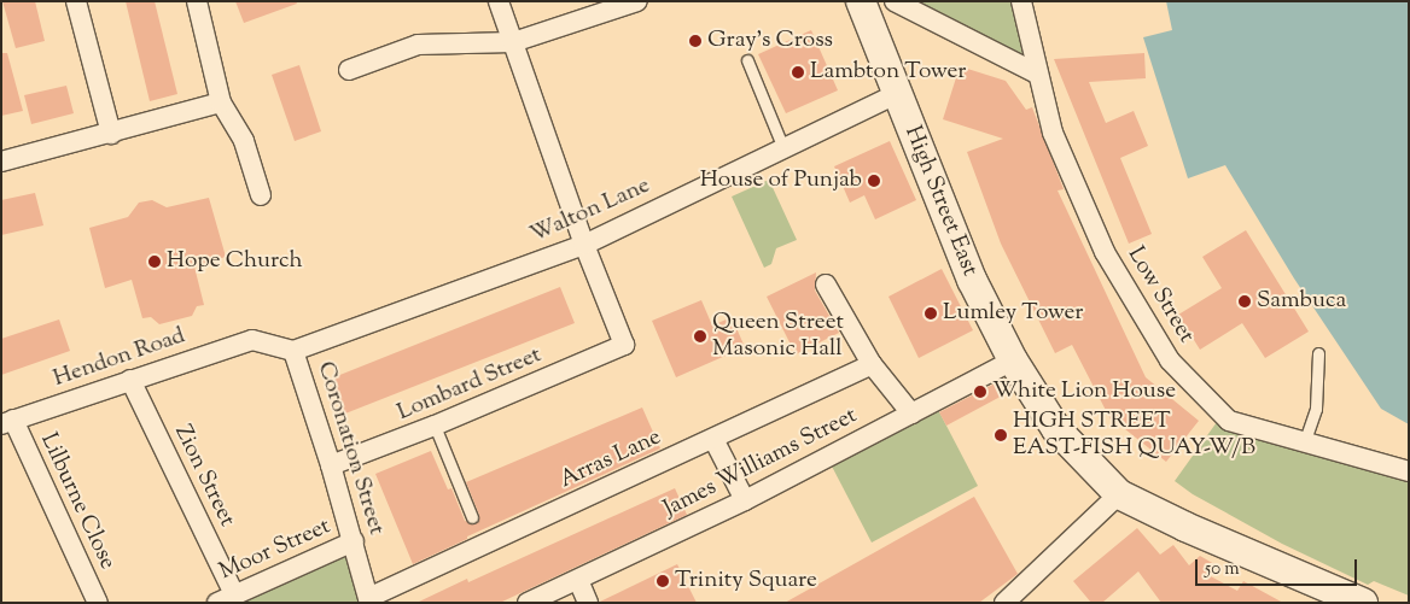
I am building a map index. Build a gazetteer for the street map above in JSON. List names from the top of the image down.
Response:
{
  "streets": {
    "main road": ["High Street East"],
    "street": [
      "Walton Lane",
      "Low Street",
      "Hendon Road",
      "Lombard Street",
      "Coronation Street",
      "Arras Lane",
      "James Williams Street",
      "Zion Street",
      "Lilburne Close",
      "Moor Street"
    ]
  },
  "crossings": [
    ["High Street East", "Walton Lane"],
    ["High Street East", "James Williams Street"],
    ["Walton Lane", "Lombard Street"],
    ["Walton Lane", "Coronation Street"],
    ["Hendon Road", "Coronation Street"],
    ["Hendon Road", "Zion Street"],
    ["Hendon Road", "Lilburne Close"],
    ["Lombard Street", "Coronation Street"],
    ["Coronation Street", "Arras Lane"],
    ["Coronation Street", "Moor Street"],
    ["Zion Street", "Moor Street"]
  ],
  "places": [
    "Gray's Cross",
    "Lambton Tower",
    "House of Punjab",
    "Hope Church",
    "Sambuca",
    "Lumley Tower",
    "Queen Street Masonic Hall",
    "White Lion House",
    "HIGH STREET EAST-FISH QUAY-W/B",
    "Trinity Square"
  ],
  "scale_bar": "50 m"
}
